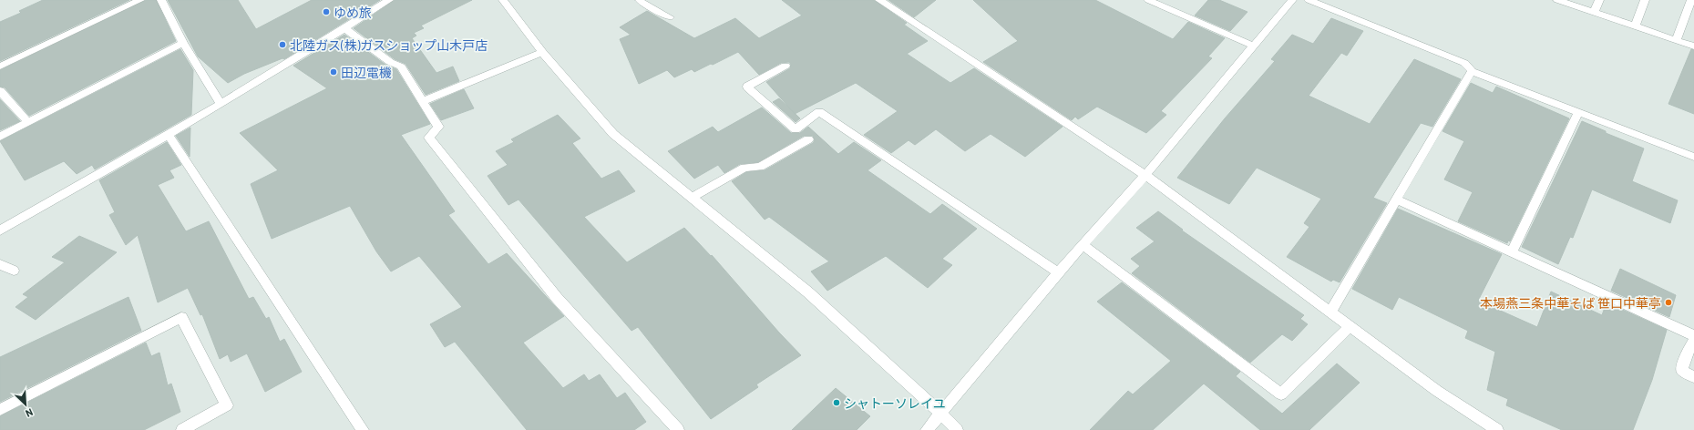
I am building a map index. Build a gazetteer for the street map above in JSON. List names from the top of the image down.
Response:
{
  "places": [
    "ゆめ旅",
    "北陸ガス(株)ガスショップ山木戸店",
    "田辺電機",
    "本場燕三条中華そば 笹口中華亭",
    "シャトーソレイユ"
  ],
  "north": "bottom right"
}
